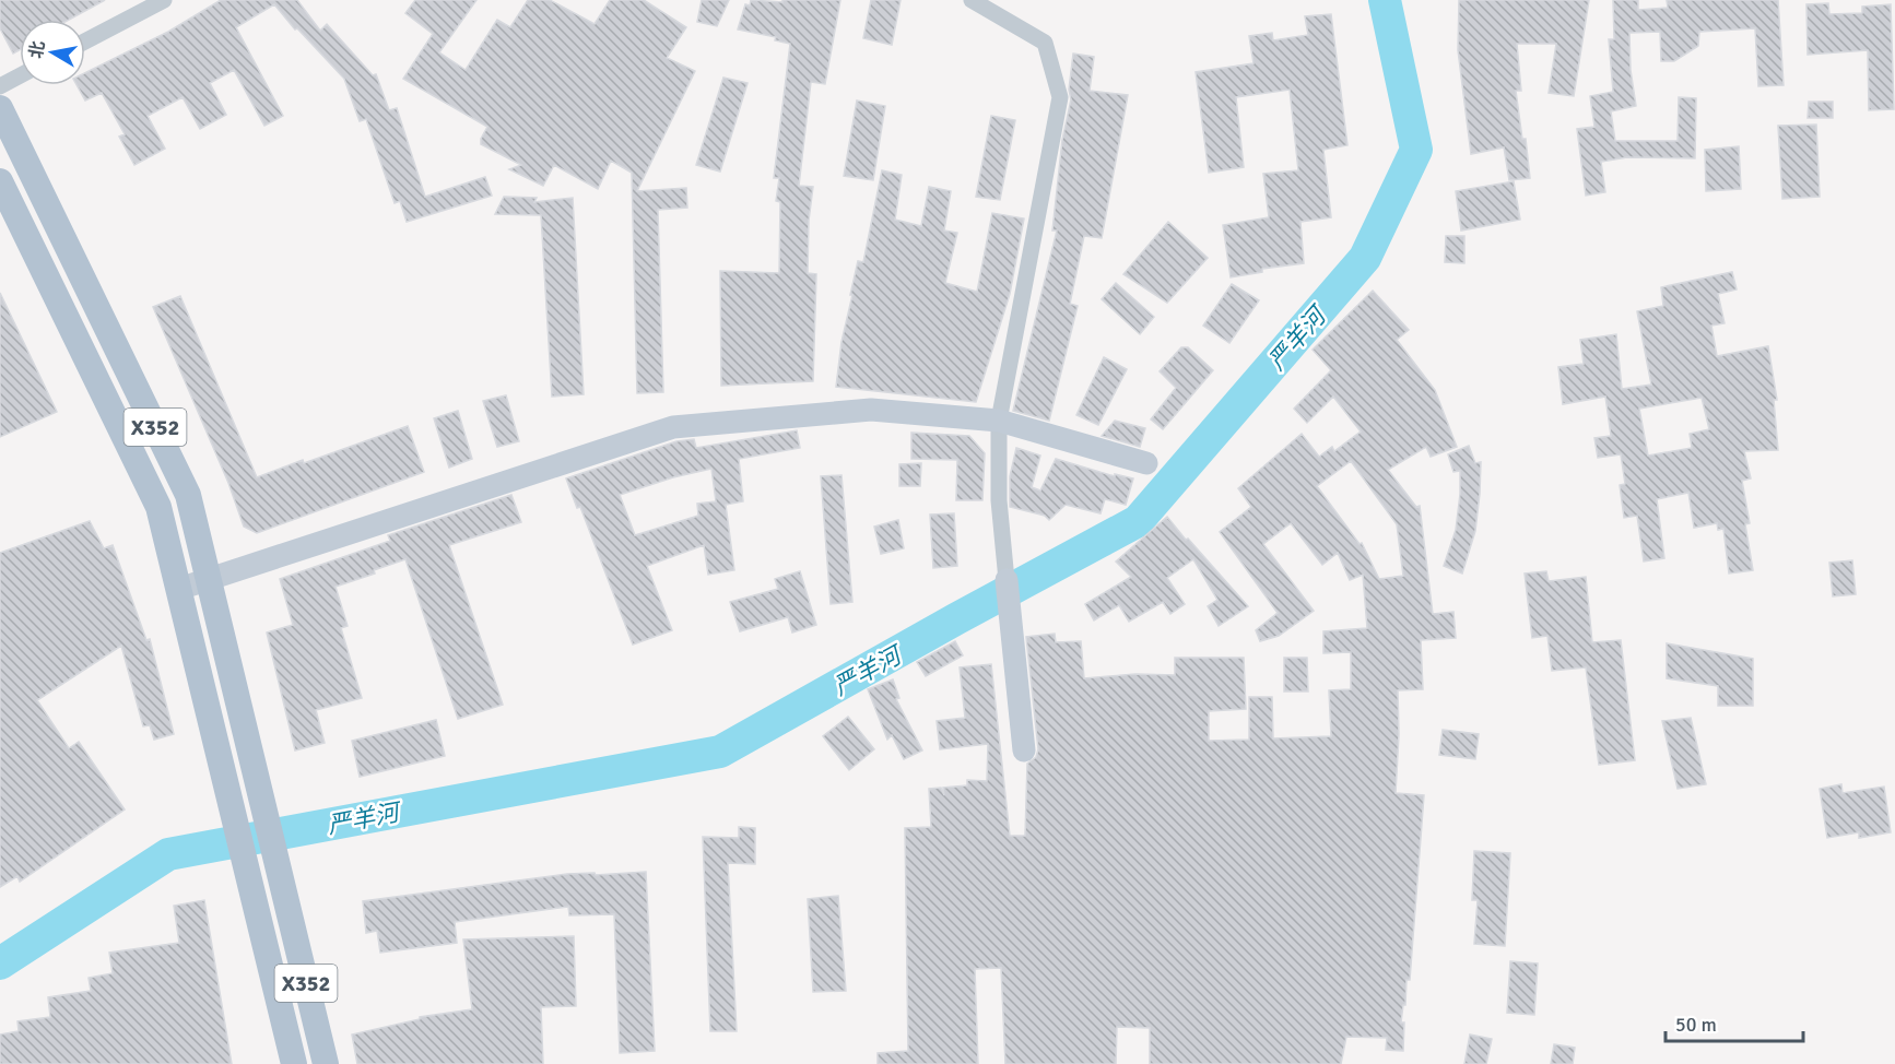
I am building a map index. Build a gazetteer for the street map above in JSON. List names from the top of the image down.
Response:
{
  "streets": {
    "main road": ["X352"]
  },
  "water": ["严羊河"],
  "scale_bar": "50 m",
  "north": "left"
}
